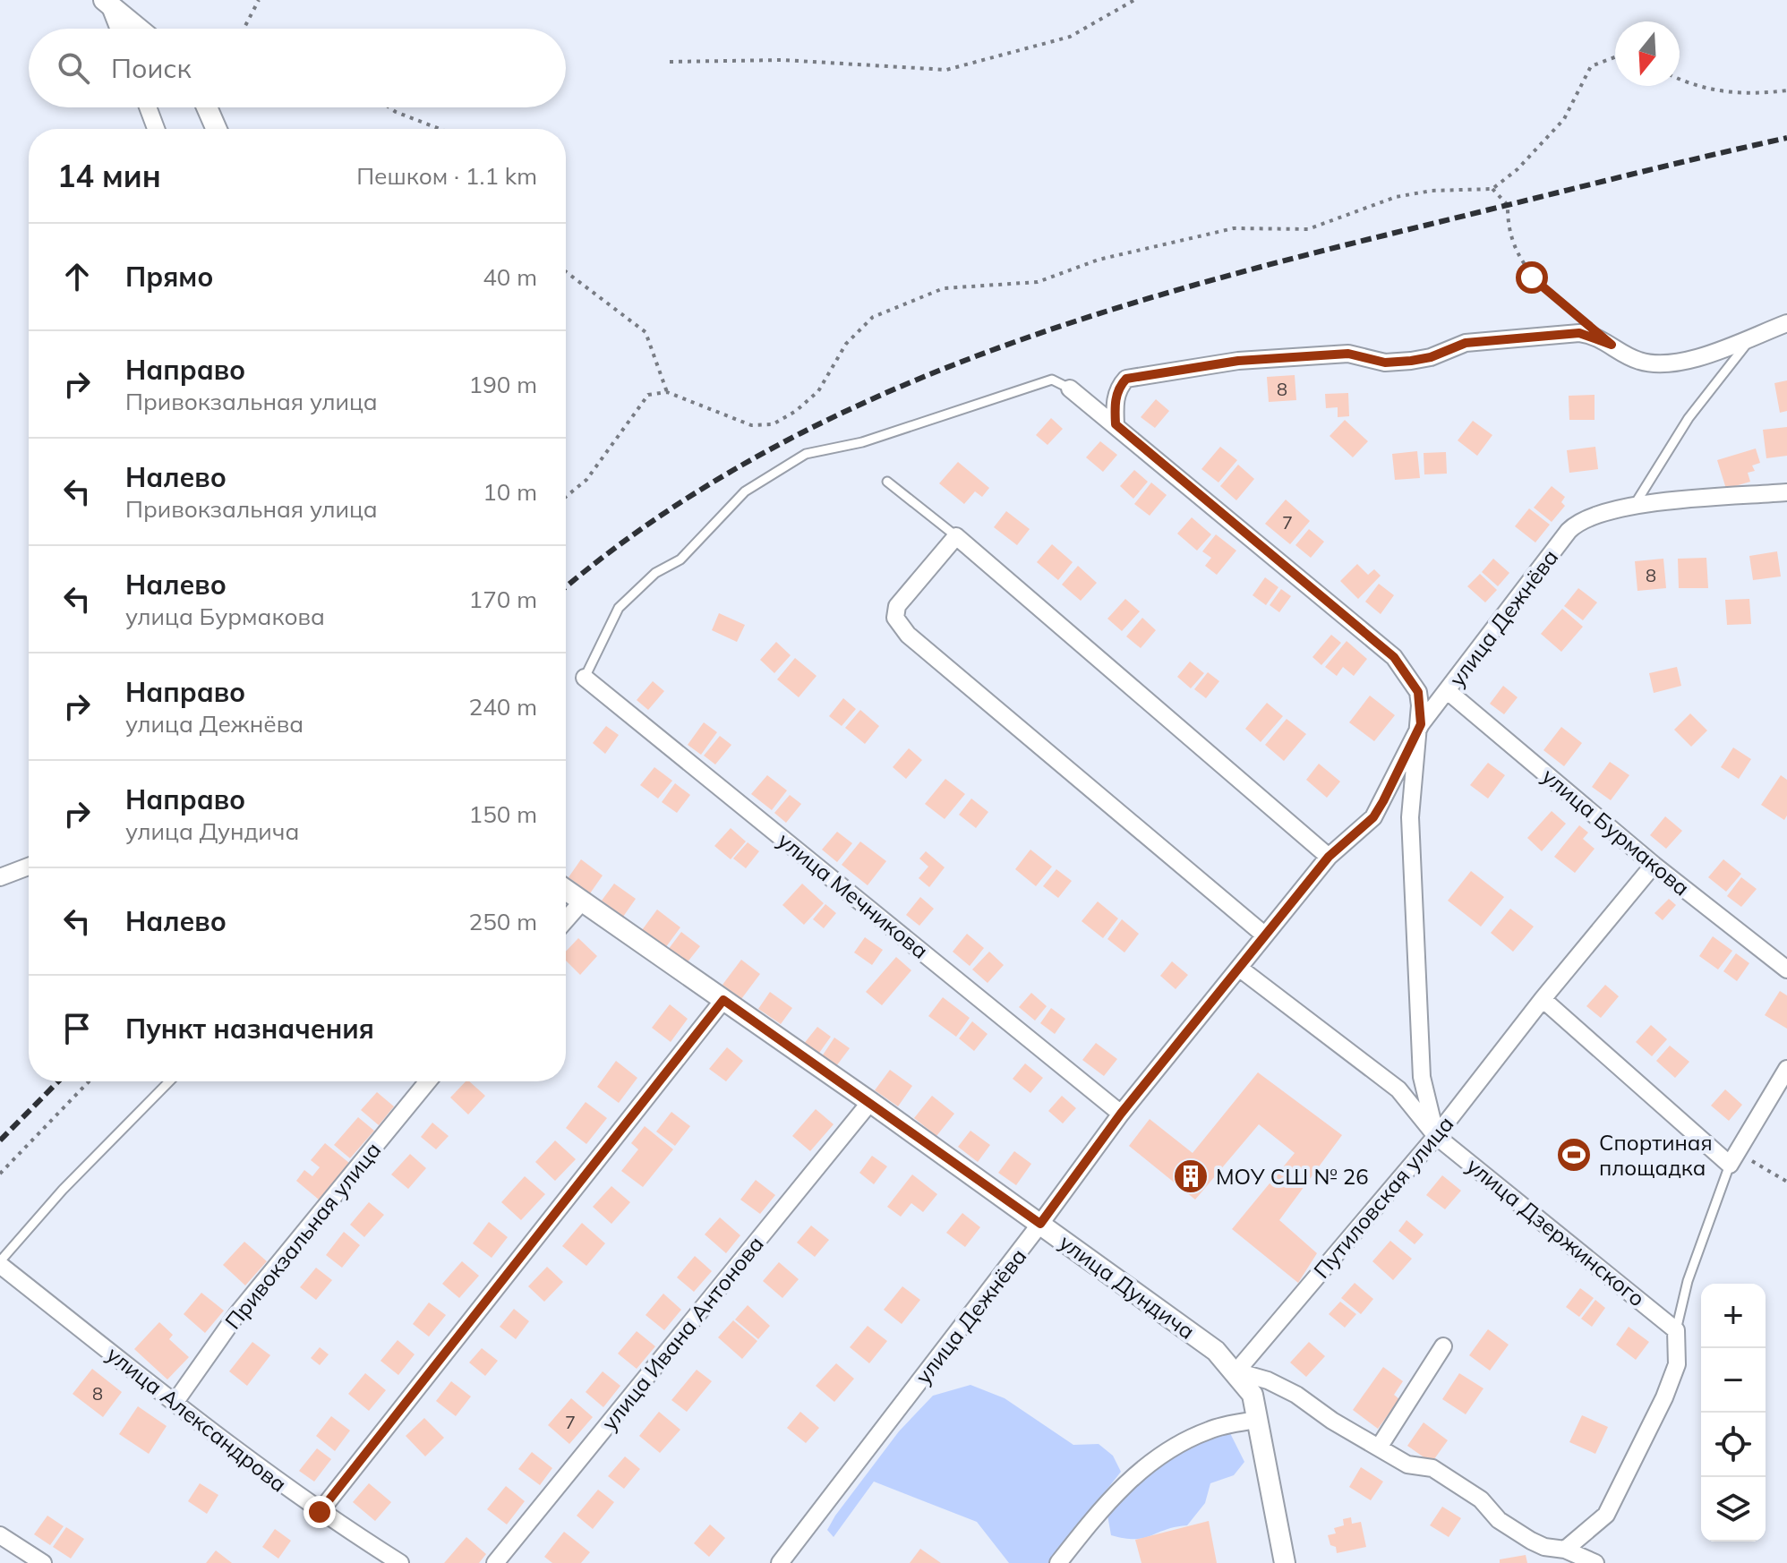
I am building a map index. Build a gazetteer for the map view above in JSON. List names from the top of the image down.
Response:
{
  "streets": {
    "street": [
      "улица Дежнёва",
      "улица Бурмакова",
      "улица Мечникова",
      "Путиловская улица",
      "улица Дзержинского",
      "Привокзальная улица",
      "улица Дундича",
      "улица Ивана Антонова",
      "улица Александрова"
    ]
  },
  "crossings": [
    ["улица Дежнёва", "улица Бурмакова"],
    ["улица Дежнёва", "улица Мечникова"],
    ["улица Дежнёва", "улица Дзержинского"],
    ["улица Дежнёва", "улица Дундича"],
    ["улица Бурмакова", "Путиловская улица"],
    ["Путиловская улица", "улица Дзержинского"],
    ["Путиловская улица", "улица Дундича"],
    ["Привокзальная улица", "улица Александрова"],
    ["улица Дундича", "улица Ивана Антонова"]
  ],
  "places": {
    "sports": ["Спортиная площадка"],
    "building": ["МОУ СШ № 26"]
  },
  "house_numbers": [
    "8",
    "7",
    "8",
    "8",
    "7"
  ],
  "north": "bottom",
  "page": {
    "search": "Поиск",
    "heading": ["14 мин", "Пешком · 1.1 km"],
    "list": [
      ["Прямо", "40 m"],
      ["Направо", "Привокзальная улица", "190 m"],
      ["Налево", "Привокзальная улица", "10 m"],
      ["Налево", "улица Бурмакова", "170 m"],
      ["Направо", "улица Дежнёва", "240 m"],
      ["Направо", "улица Дундича", "150 m"],
      ["Налево", "250 m"],
      "Пункт назначения"
    ],
    "map_buttons": ["+", "−"]
  }
}
